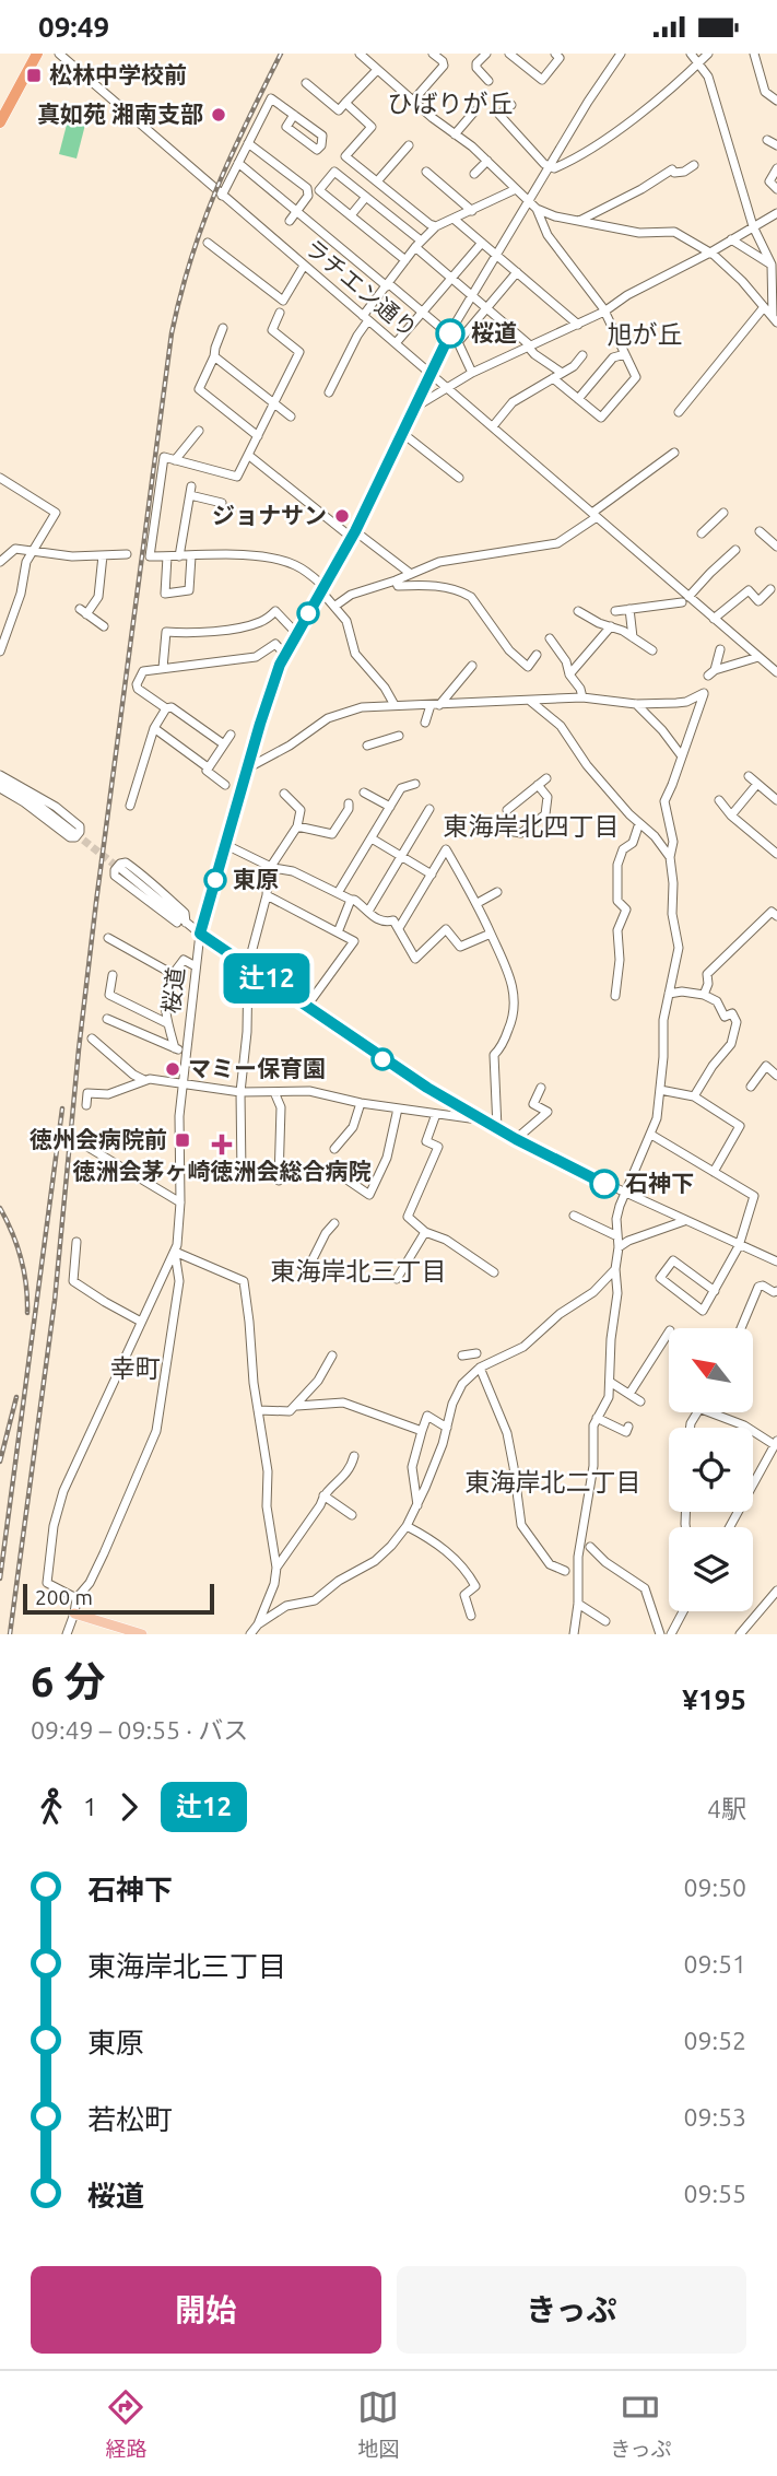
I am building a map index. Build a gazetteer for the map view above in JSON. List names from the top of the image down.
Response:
{
  "streets": {
    "street": ["ラチエン通り", "桜道"]
  },
  "crossings": [
    ["ラチエン通り", "桜道"]
  ],
  "districts": [
    "ひばりが丘",
    "旭が丘",
    "東海岸北四丁目",
    "東海岸北三丁目",
    "幸町",
    "東海岸北二丁目"
  ],
  "places": {
    "transit": ["松林中学校前", "徳州会病院前"],
    "other": [
      "真如苑 湘南支部",
      "桜道",
      "ジョナサン",
      "東原",
      "マミー保育園",
      "石神下"
    ],
    "health": ["徳洲会茅ヶ崎徳洲会総合病院"]
  },
  "lines": ["bus line 辻12"],
  "scale_bar": "200 m",
  "north": "top left",
  "page": {
    "status": "09:49",
    "on_map": "辻12",
    "scale": "200 m",
    "heading": ["6 分", "09:49 – 09:55 · バス", "¥195"],
    "legs": ["1", "辻12", "4駅"],
    "list": [
      {
        "name": "石神下",
        "value": "09:50"
      },
      {
        "name": "東海岸北三丁目",
        "value": "09:51"
      },
      {
        "name": "東原",
        "value": "09:52"
      },
      {
        "name": "若松町",
        "value": "09:53"
      },
      {
        "name": "桜道",
        "value": "09:55"
      }
    ],
    "buttons": ["開始", "きっぷ"],
    "tabs": ["経路", "地図", "きっぷ"]
  }
}
